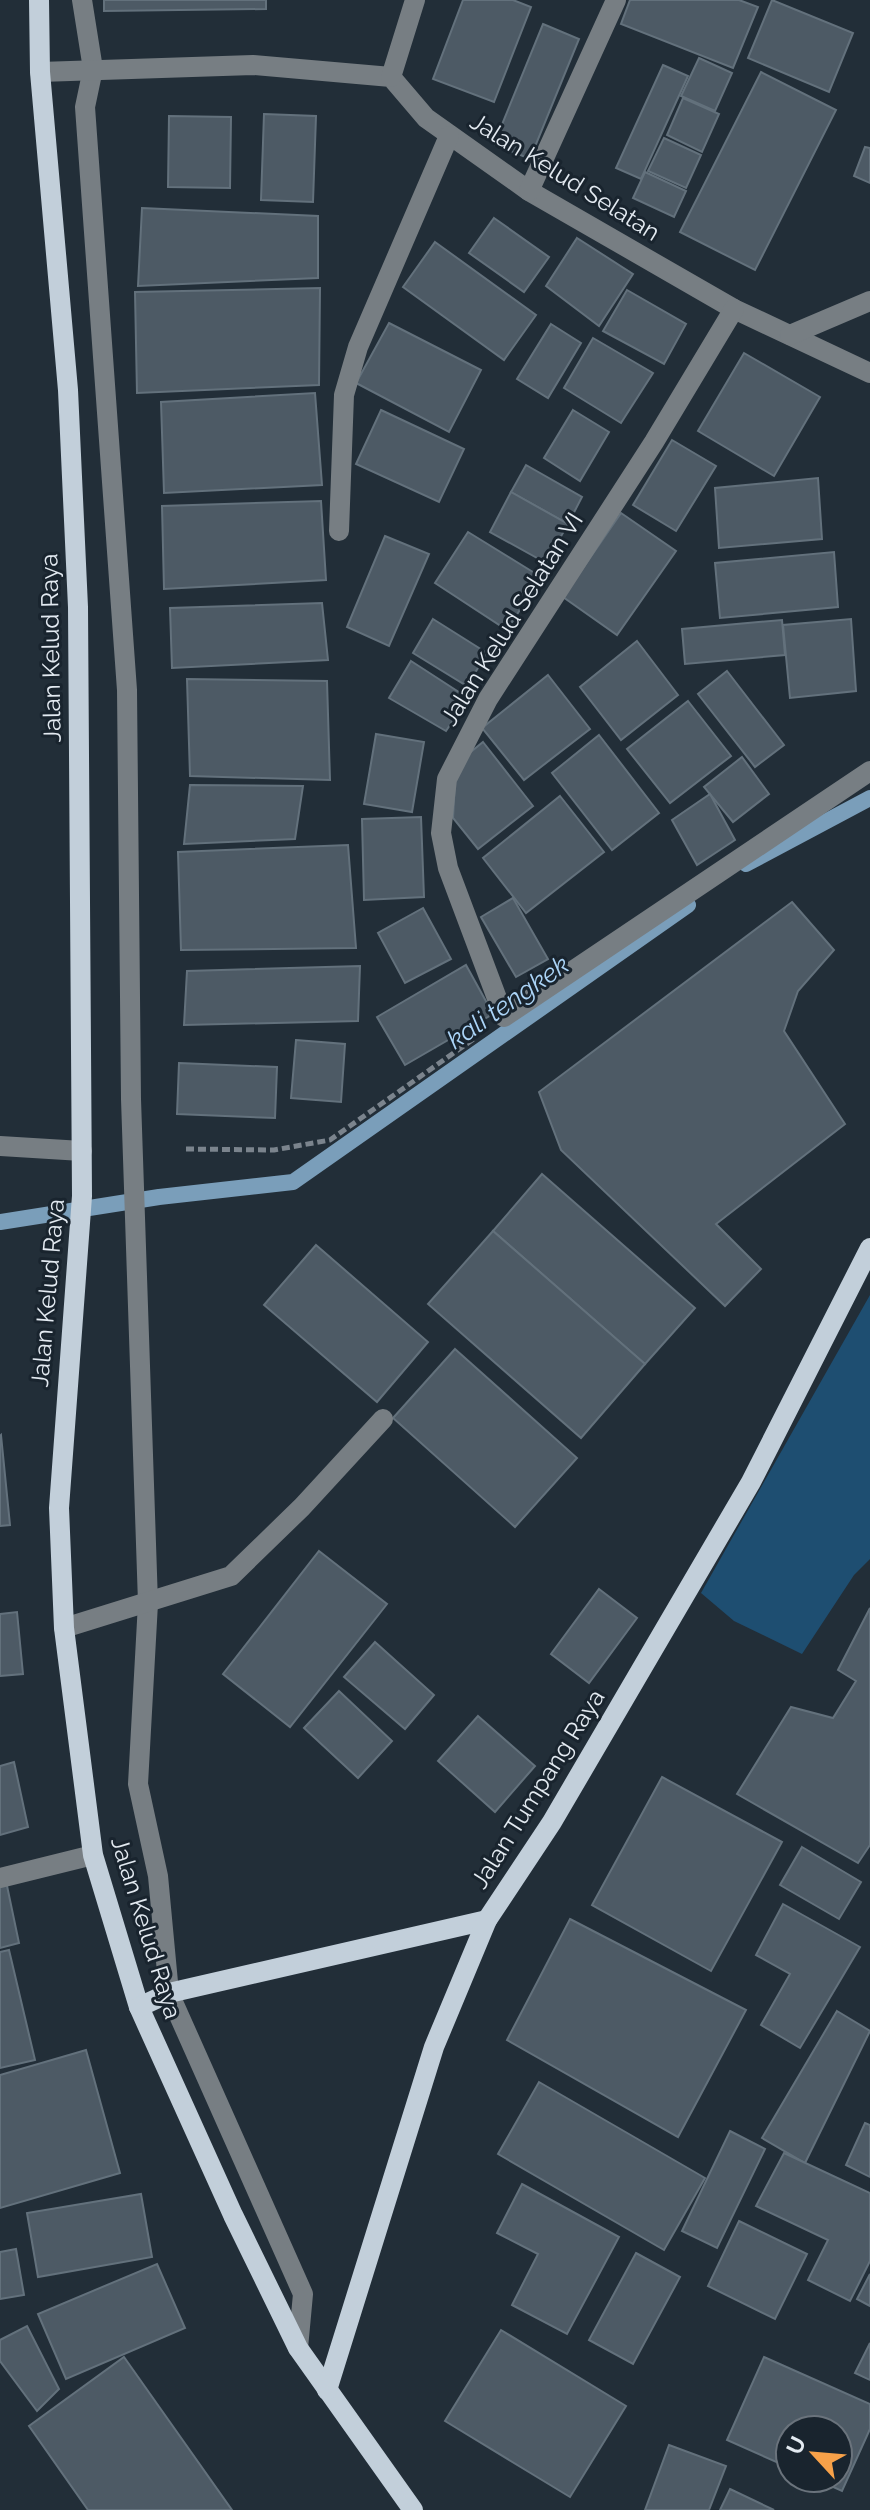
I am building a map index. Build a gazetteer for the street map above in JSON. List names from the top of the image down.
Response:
{
  "streets": {
    "main road": ["Jalan Kelud Raya", "Jalan Tumpang Raya"],
    "street": ["Jalan Kelud Selatan", "Jalan Kelud Selatan VI"]
  },
  "crossings": [
    ["Jalan Kelud Selatan", "Jalan Kelud Selatan VI"],
    ["Jalan Kelud Raya", "Jalan Tumpang Raya"]
  ],
  "water": ["kali tengkek"],
  "north": "top left"
}
